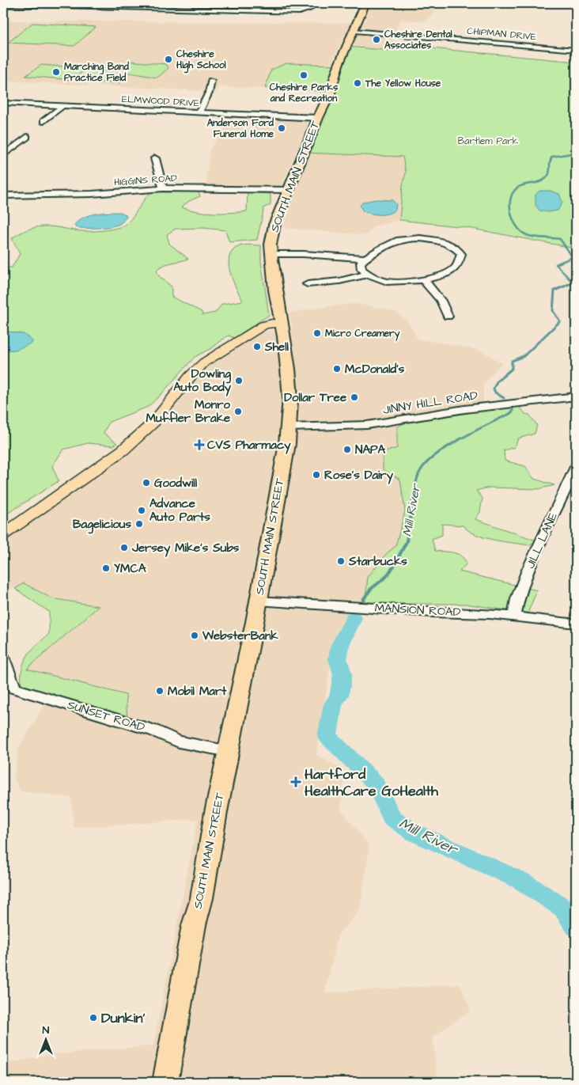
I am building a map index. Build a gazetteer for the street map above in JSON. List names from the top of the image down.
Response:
{
  "streets": {
    "highway": ["SOUTH MAIN STREET"],
    "street": [
      "CHIPMAN DRIVE",
      "ELMWOOD DRIVE",
      "HIGGINS ROAD",
      "JINNY HILL ROAD",
      "JILL LANE",
      "MANSION ROAD",
      "SUNSET ROAD"
    ]
  },
  "crossings": [
    ["CHIPMAN DRIVE", "SOUTH MAIN STREET"],
    ["ELMWOOD DRIVE", "SOUTH MAIN STREET"],
    ["SOUTH MAIN STREET", "HIGGINS ROAD"],
    ["SOUTH MAIN STREET", "JINNY HILL ROAD"],
    ["SOUTH MAIN STREET", "MANSION ROAD"],
    ["SOUTH MAIN STREET", "SUNSET ROAD"],
    ["JILL LANE", "MANSION ROAD"]
  ],
  "water": ["Mill River"],
  "parks": ["Bartlem Park"],
  "places": {
    "other": [
      "Cheshire Dental Associates",
      "Cheshire High School",
      "Marching Band Practice Field",
      "Cheshire Parks and Recreation",
      "The Yellow House",
      "Anderson Ford Funeral Home",
      "Micro Creamery",
      "Shell",
      "McDonald's",
      "Dowling Auto Body",
      "Dollar Tree",
      "Monro Muffler Brake",
      "NAPA",
      "Rose’s Dairy",
      "Goodwill",
      "Advance Auto Parts",
      "Bagelicious",
      "Jersey Mike's Subs",
      "Starbucks",
      "YMCA",
      "WebsterBank",
      "Mobil Mart",
      "Dunkin'"
    ],
    "health": ["CVS Pharmacy", "Hartford HealthCare GoHealth"]
  },
  "north": "top"
}
